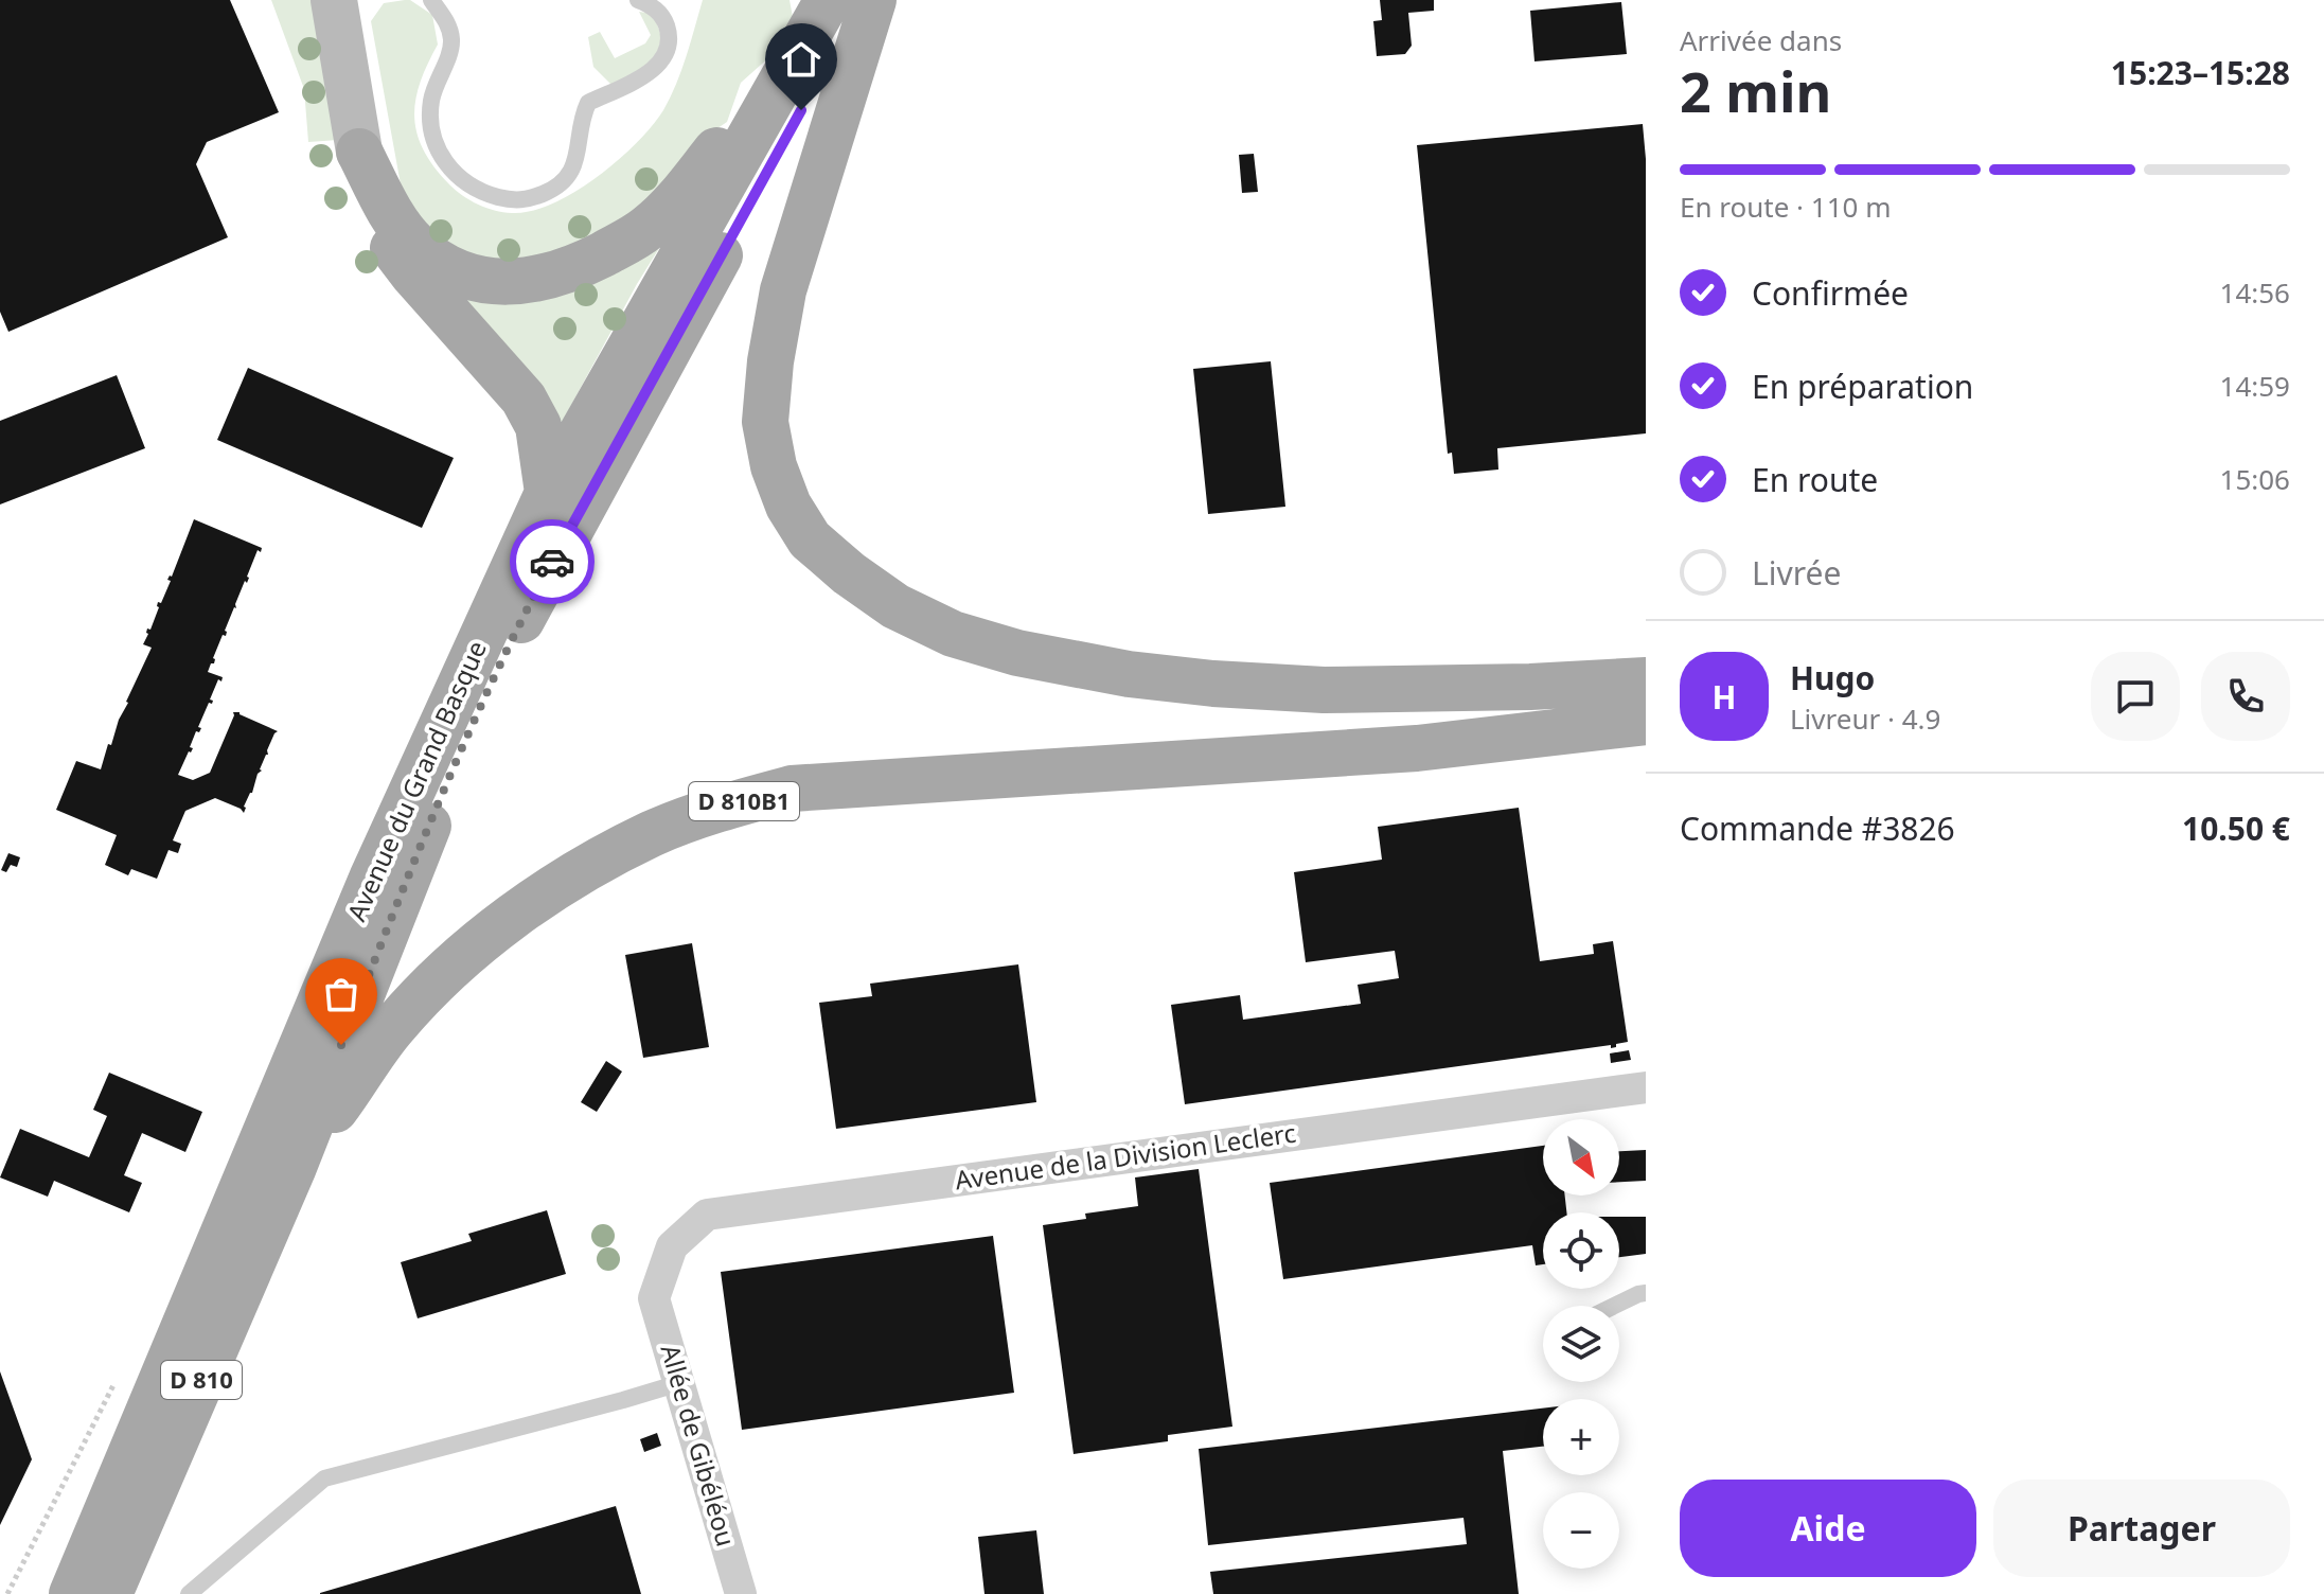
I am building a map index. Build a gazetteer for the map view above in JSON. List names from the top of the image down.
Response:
{
  "streets": {
    "main road": ["Avenue du Grand Basque", "D 810B1", "D 810"],
    "street": ["Avenue de la Division Leclerc", "Allée de Gibéléou"]
  },
  "crossings": [
    ["Avenue du Grand Basque", "D 810B1"],
    ["Avenue de la Division Leclerc", "Allée de Gibéléou"]
  ],
  "north": "bottom right",
  "page": {
    "heading": ["2 min", "Arrivée dans", "15:23–15:28"],
    "panel": [
      "Hugo",
      "Livreur · 4.9",
      "Commande #3826",
      "10.50 €"
    ],
    "bar": "En route · 110 m",
    "list": [
      ["Confirmée", "14:56"],
      ["En préparation", "14:59"],
      ["En route", "15:06"],
      "Livrée"
    ],
    "round": "H",
    "map_buttons": ["+", "−"],
    "buttons": ["Aide", "Partager"]
  }
}
